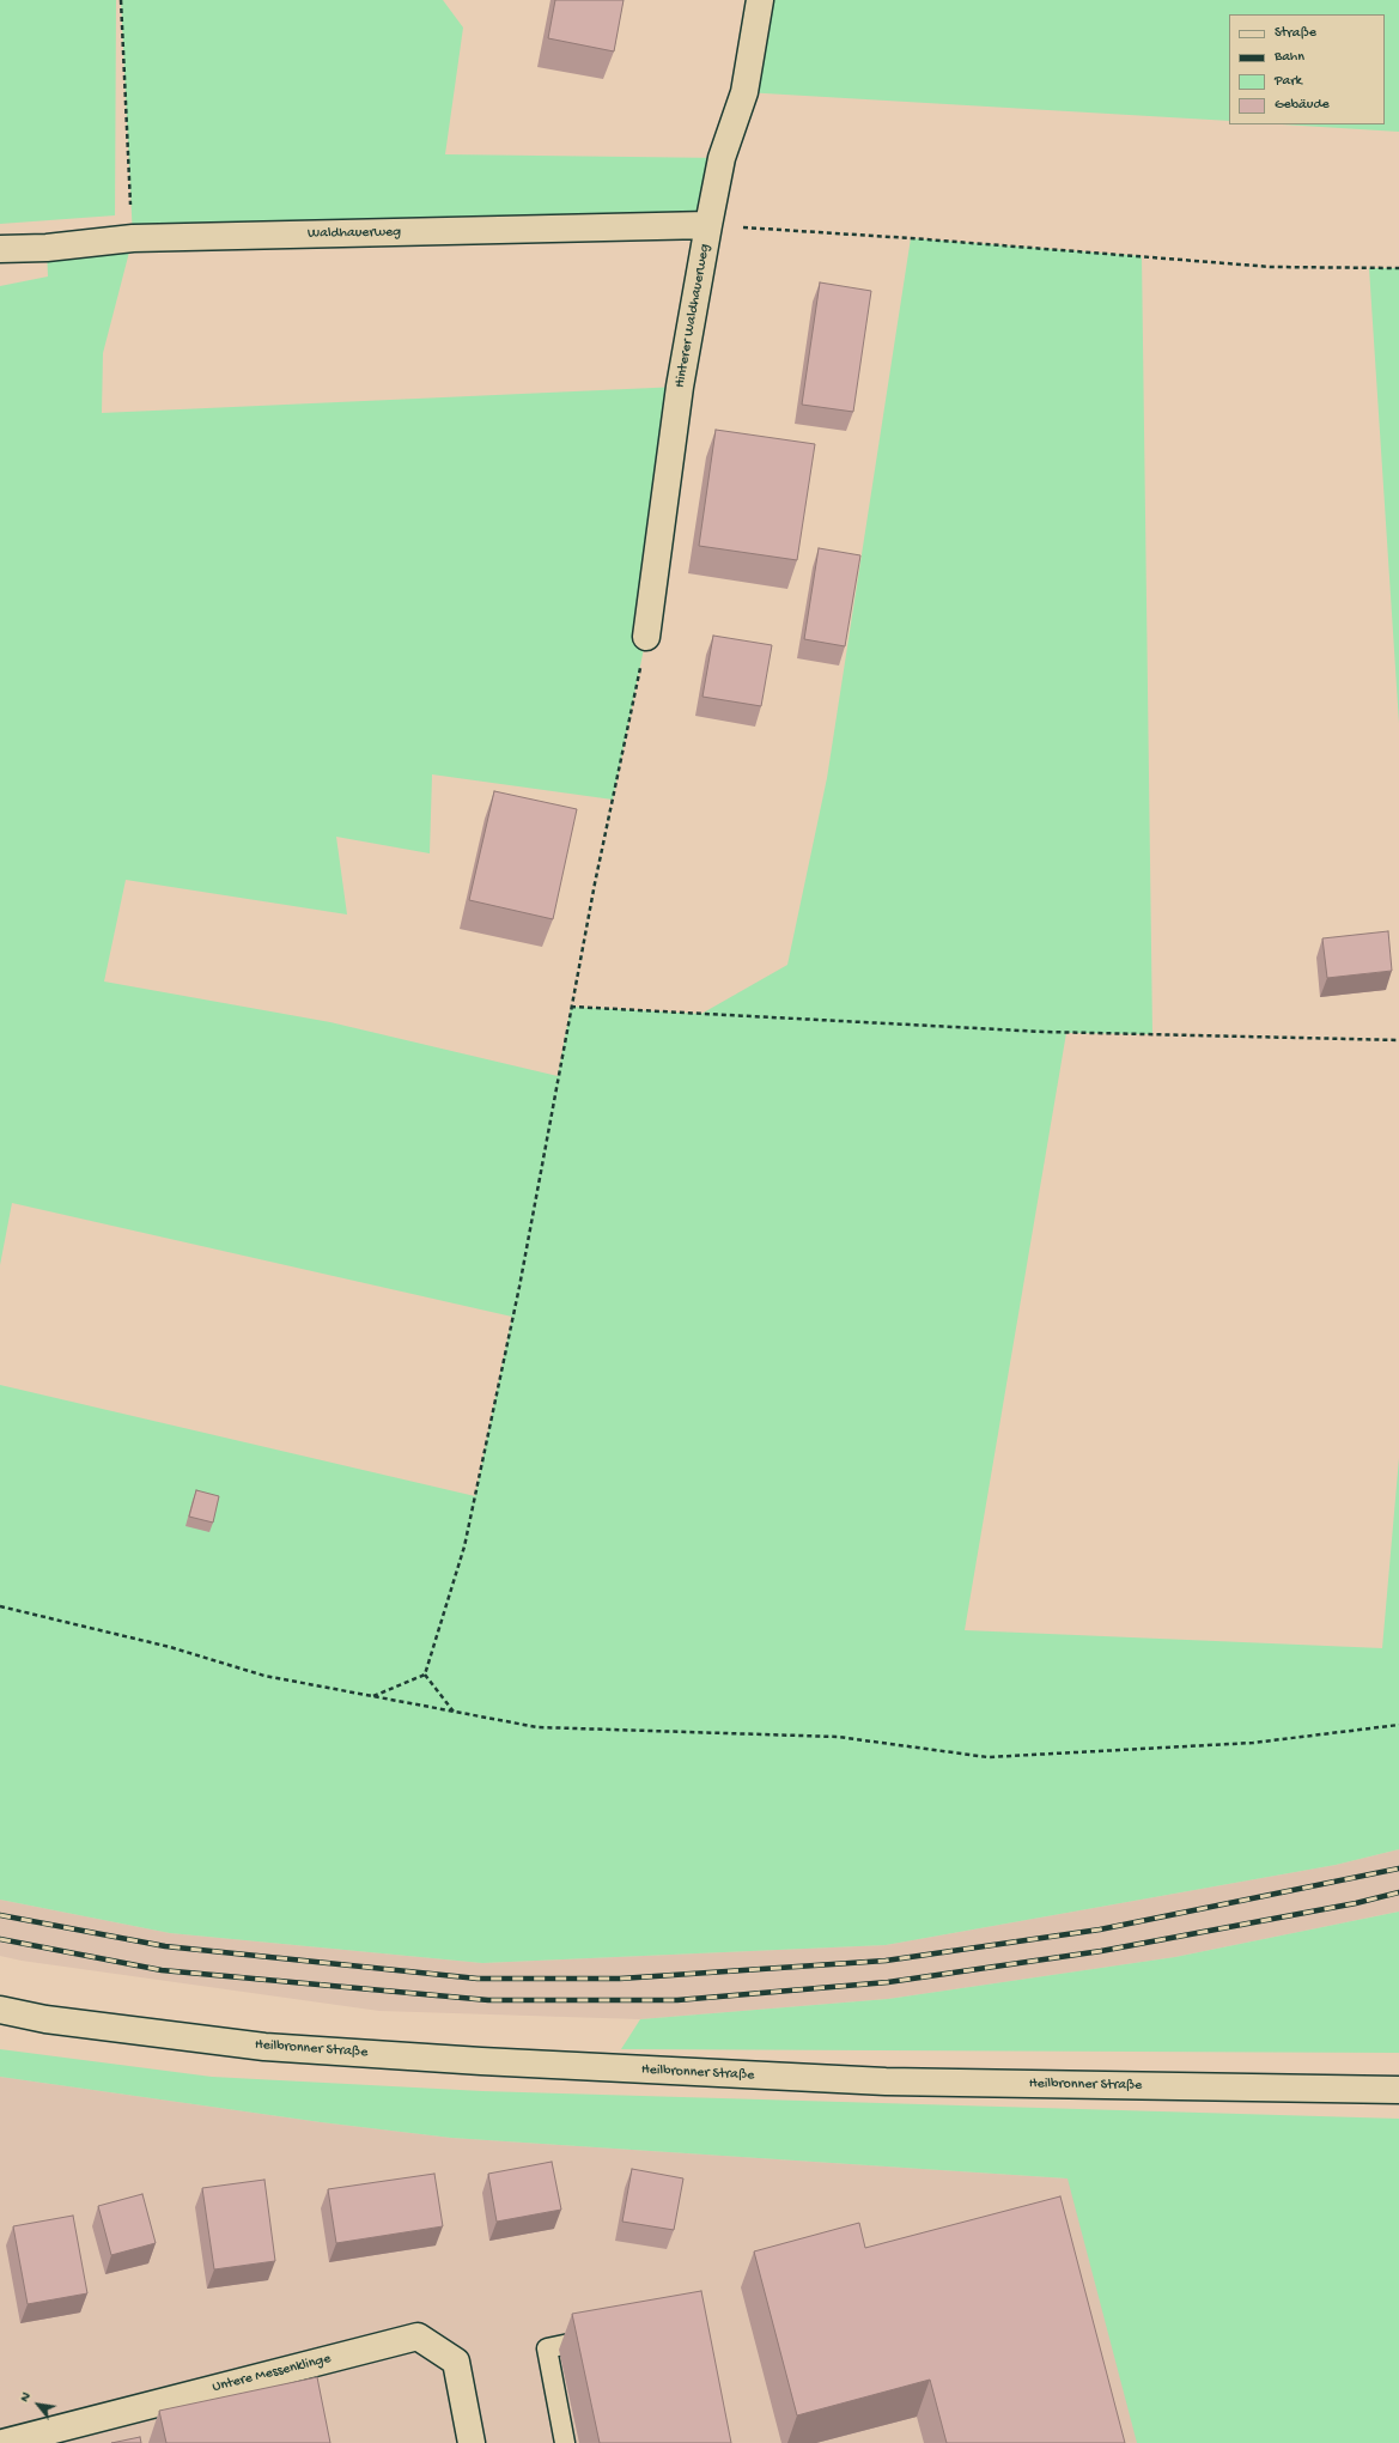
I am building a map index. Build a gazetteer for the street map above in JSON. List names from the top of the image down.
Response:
{
  "streets": {
    "street": [
      "Waldhauerweg",
      "Hinterer Waldhauerweg",
      "Heilbronner Straße",
      "Untere Messenklinge"
    ]
  },
  "crossings": [
    ["Waldhauerweg", "Hinterer Waldhauerweg"]
  ],
  "legend": [
    "Straße",
    "Bahn",
    "Park",
    "Gebäude"
  ],
  "north": "top left"
}
